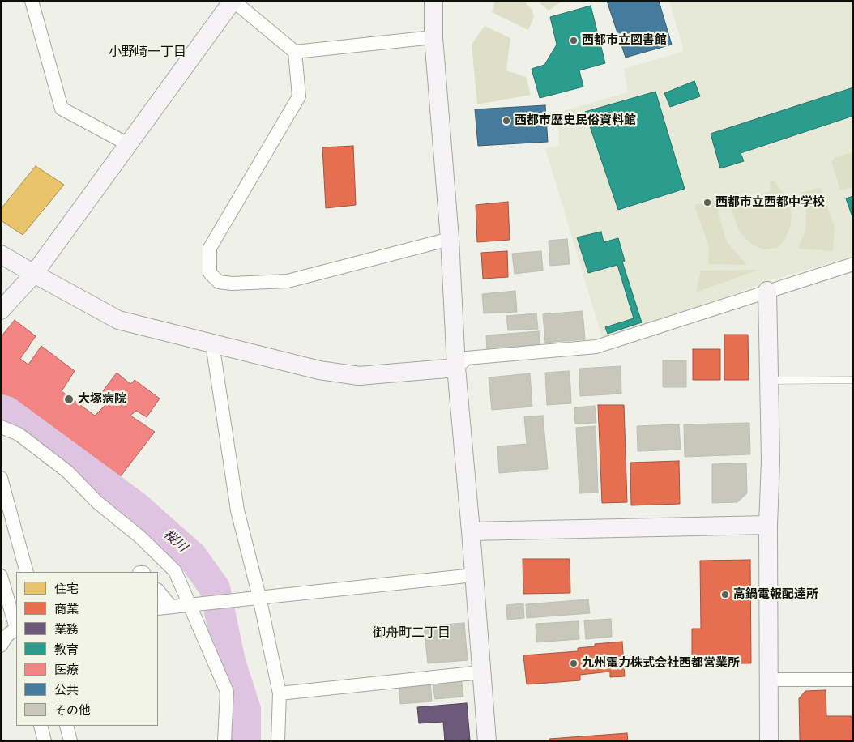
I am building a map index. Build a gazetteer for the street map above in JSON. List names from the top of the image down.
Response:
{
  "districts": ["小野崎一丁目", "御舟町二丁目"],
  "water": ["桜川"],
  "places": [
    "西都市立図書館",
    "西都市歴史民俗資料館",
    "西都市立西都中学校",
    "大塚病院",
    "高鍋電報配達所",
    "九州電力株式会社西都営業所"
  ],
  "legend": [
    "住宅",
    "商業",
    "業務",
    "教育",
    "医療",
    "公共",
    "その他"
  ]
}
